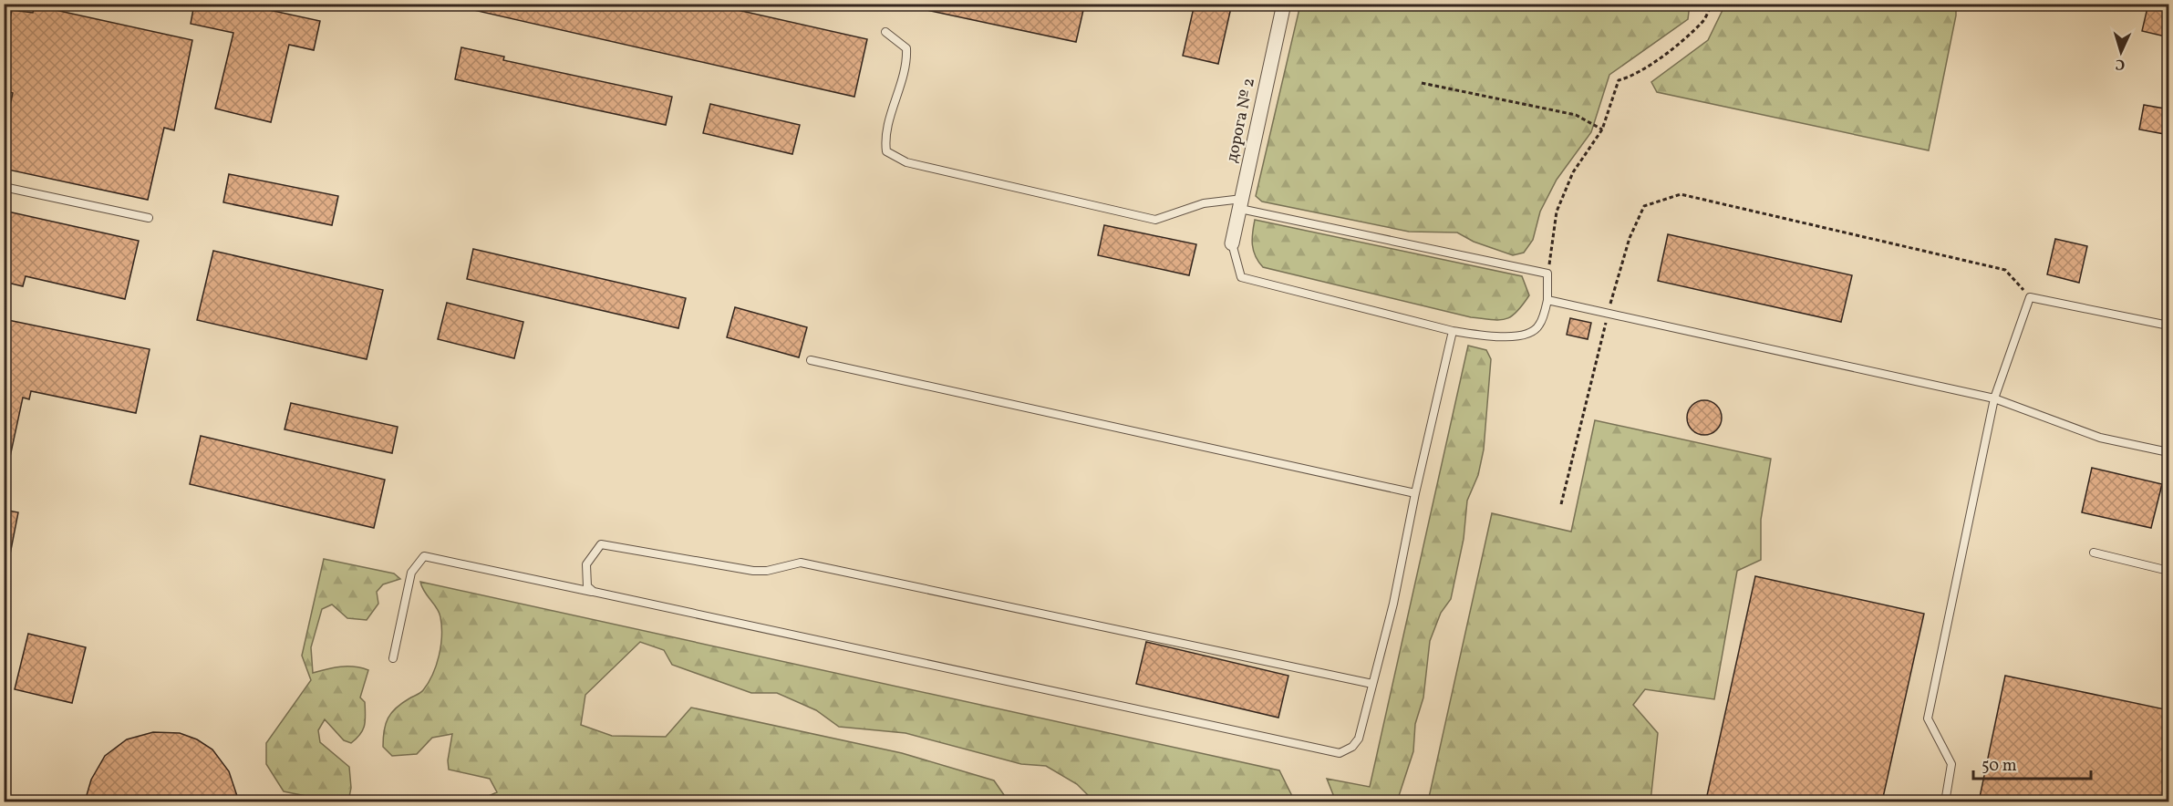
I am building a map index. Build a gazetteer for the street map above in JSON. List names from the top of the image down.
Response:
{
  "streets": {
    "street": ["дорога № 2"]
  },
  "scale_bar": "50 m",
  "north": "bottom"
}
